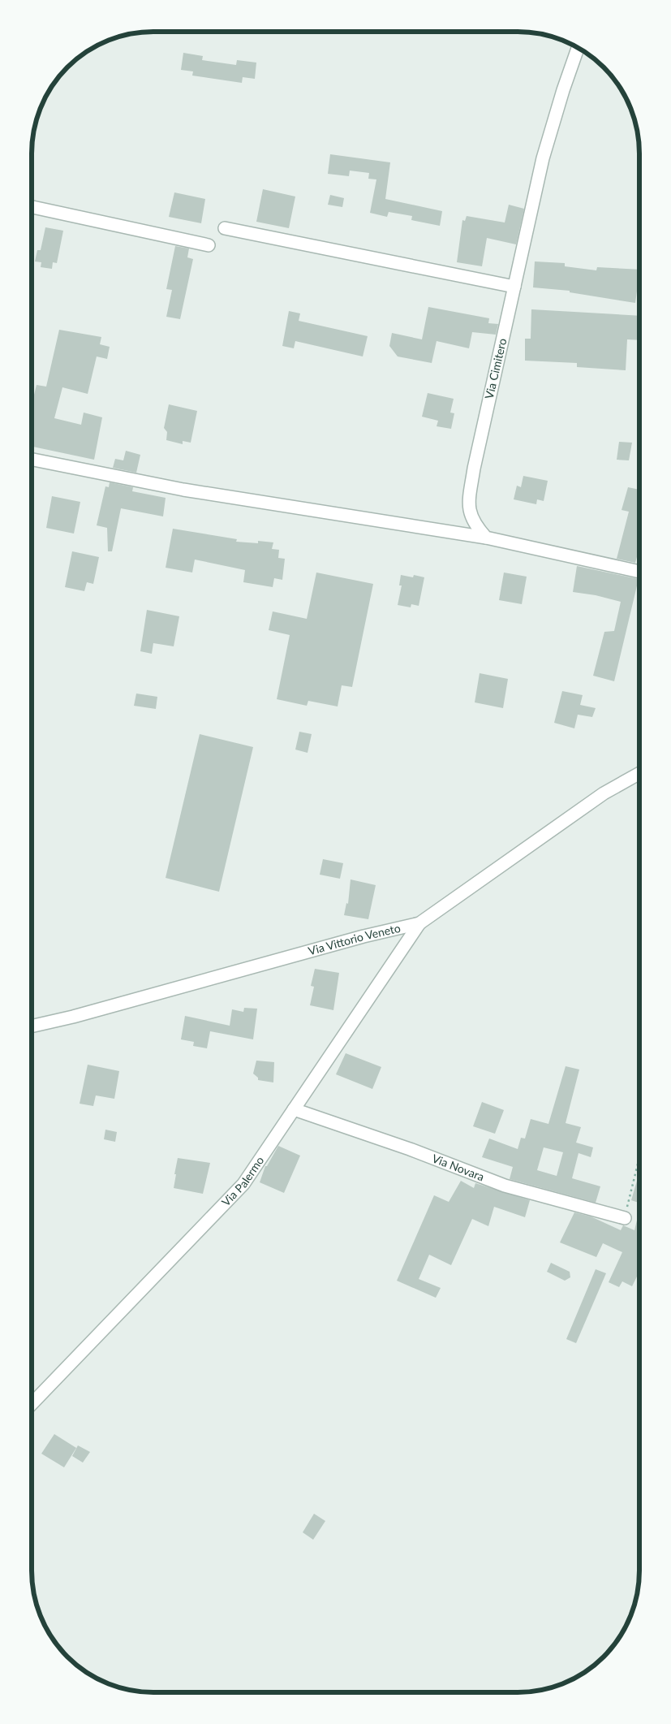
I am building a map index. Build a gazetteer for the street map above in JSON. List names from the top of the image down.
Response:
{
  "streets": {
    "street": [
      "Via Cimitero",
      "Via Vittorio Veneto",
      "Via Novara",
      "Via Palermo"
    ]
  },
  "crossings": [
    ["Via Vittorio Veneto", "Via Palermo"],
    ["Via Novara", "Via Palermo"]
  ]
}
